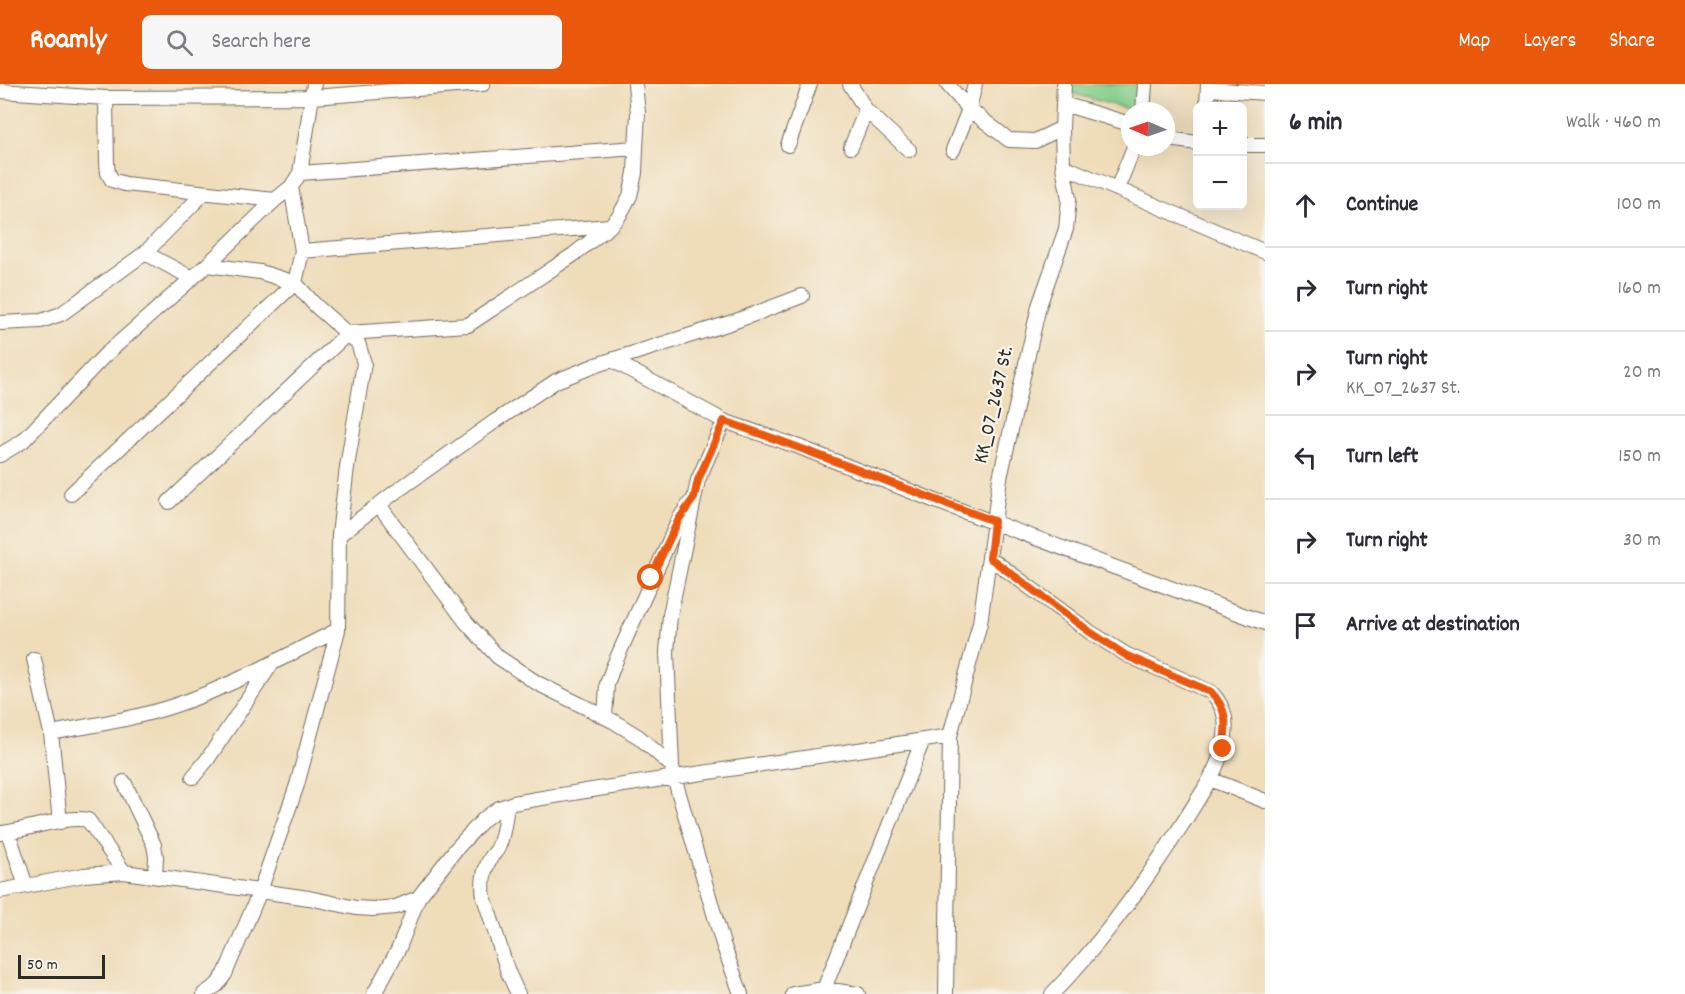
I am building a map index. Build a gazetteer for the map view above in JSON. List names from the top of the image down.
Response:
{
  "streets": {
    "street": ["KK_07_2637 St."]
  },
  "scale_bar": "50 m",
  "north": "left",
  "page": {
    "header": "Roamly",
    "search": "Search here",
    "nav": ["Map", "Layers", "Share"],
    "heading": ["6 min", "Walk · 460 m"],
    "map_buttons": ["+", "−"],
    "list": [
      ["Continue", "100 m"],
      ["Turn right", "160 m"],
      ["Turn right", "KK_07_2637 St.", "20 m"],
      ["Turn left", "150 m"],
      ["Turn right", "30 m"],
      "Arrive at destination"
    ],
    "scale": "50 m"
  }
}
